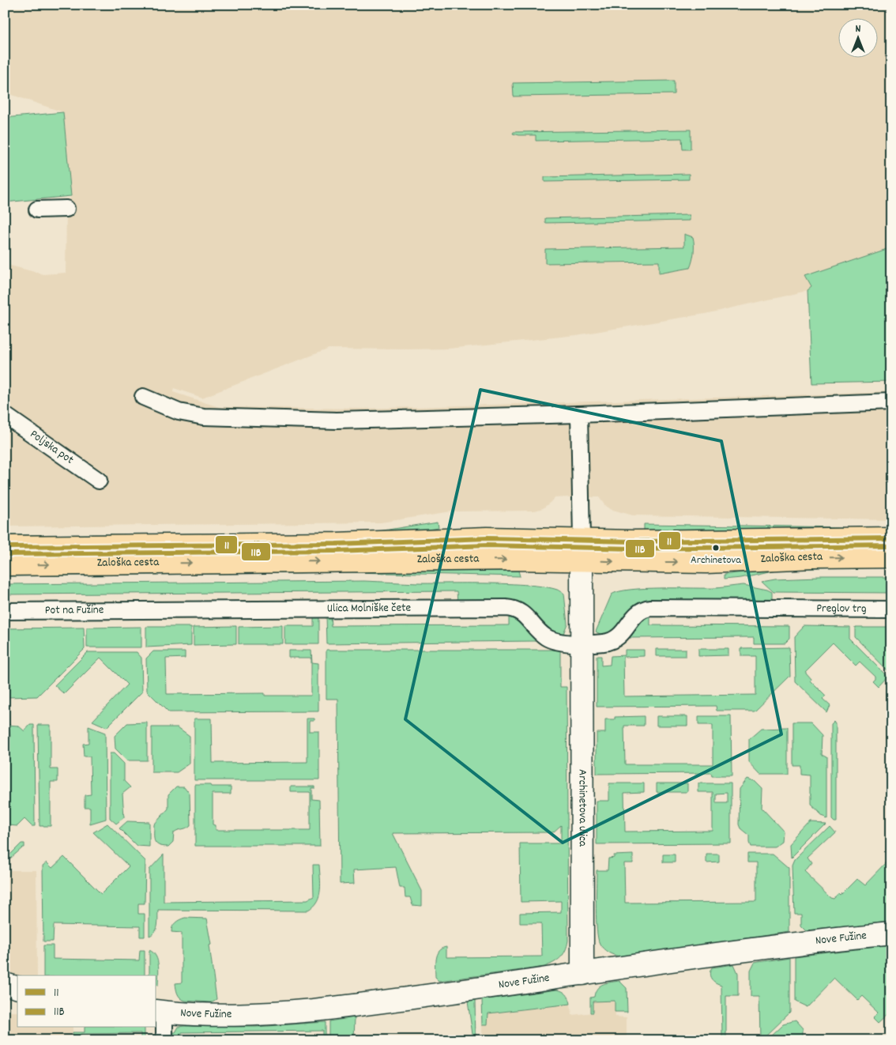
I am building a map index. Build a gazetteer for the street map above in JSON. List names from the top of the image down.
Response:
{
  "streets": {
    "main road": ["Zaloška cesta"],
    "street": [
      "Poljska pot",
      "Ulica Molniške čete",
      "Preglov trg",
      "Pot na Fužine",
      "Archinetova ulica",
      "Nove Fužine"
    ]
  },
  "crossings": [
    ["Zaloška cesta", "Archinetova ulica"],
    ["Ulica Molniške čete", "Preglov trg"],
    ["Ulica Molniške čete", "Pot na Fužine"],
    ["Ulica Molniške čete", "Archinetova ulica"],
    ["Preglov trg", "Archinetova ulica"],
    ["Archinetova ulica", "Nove Fužine"]
  ],
  "places": ["Archinetova"],
  "lines": ["transit line 11", "transit line 11B"],
  "legend": ["11", "11B"],
  "north": "top"
}
